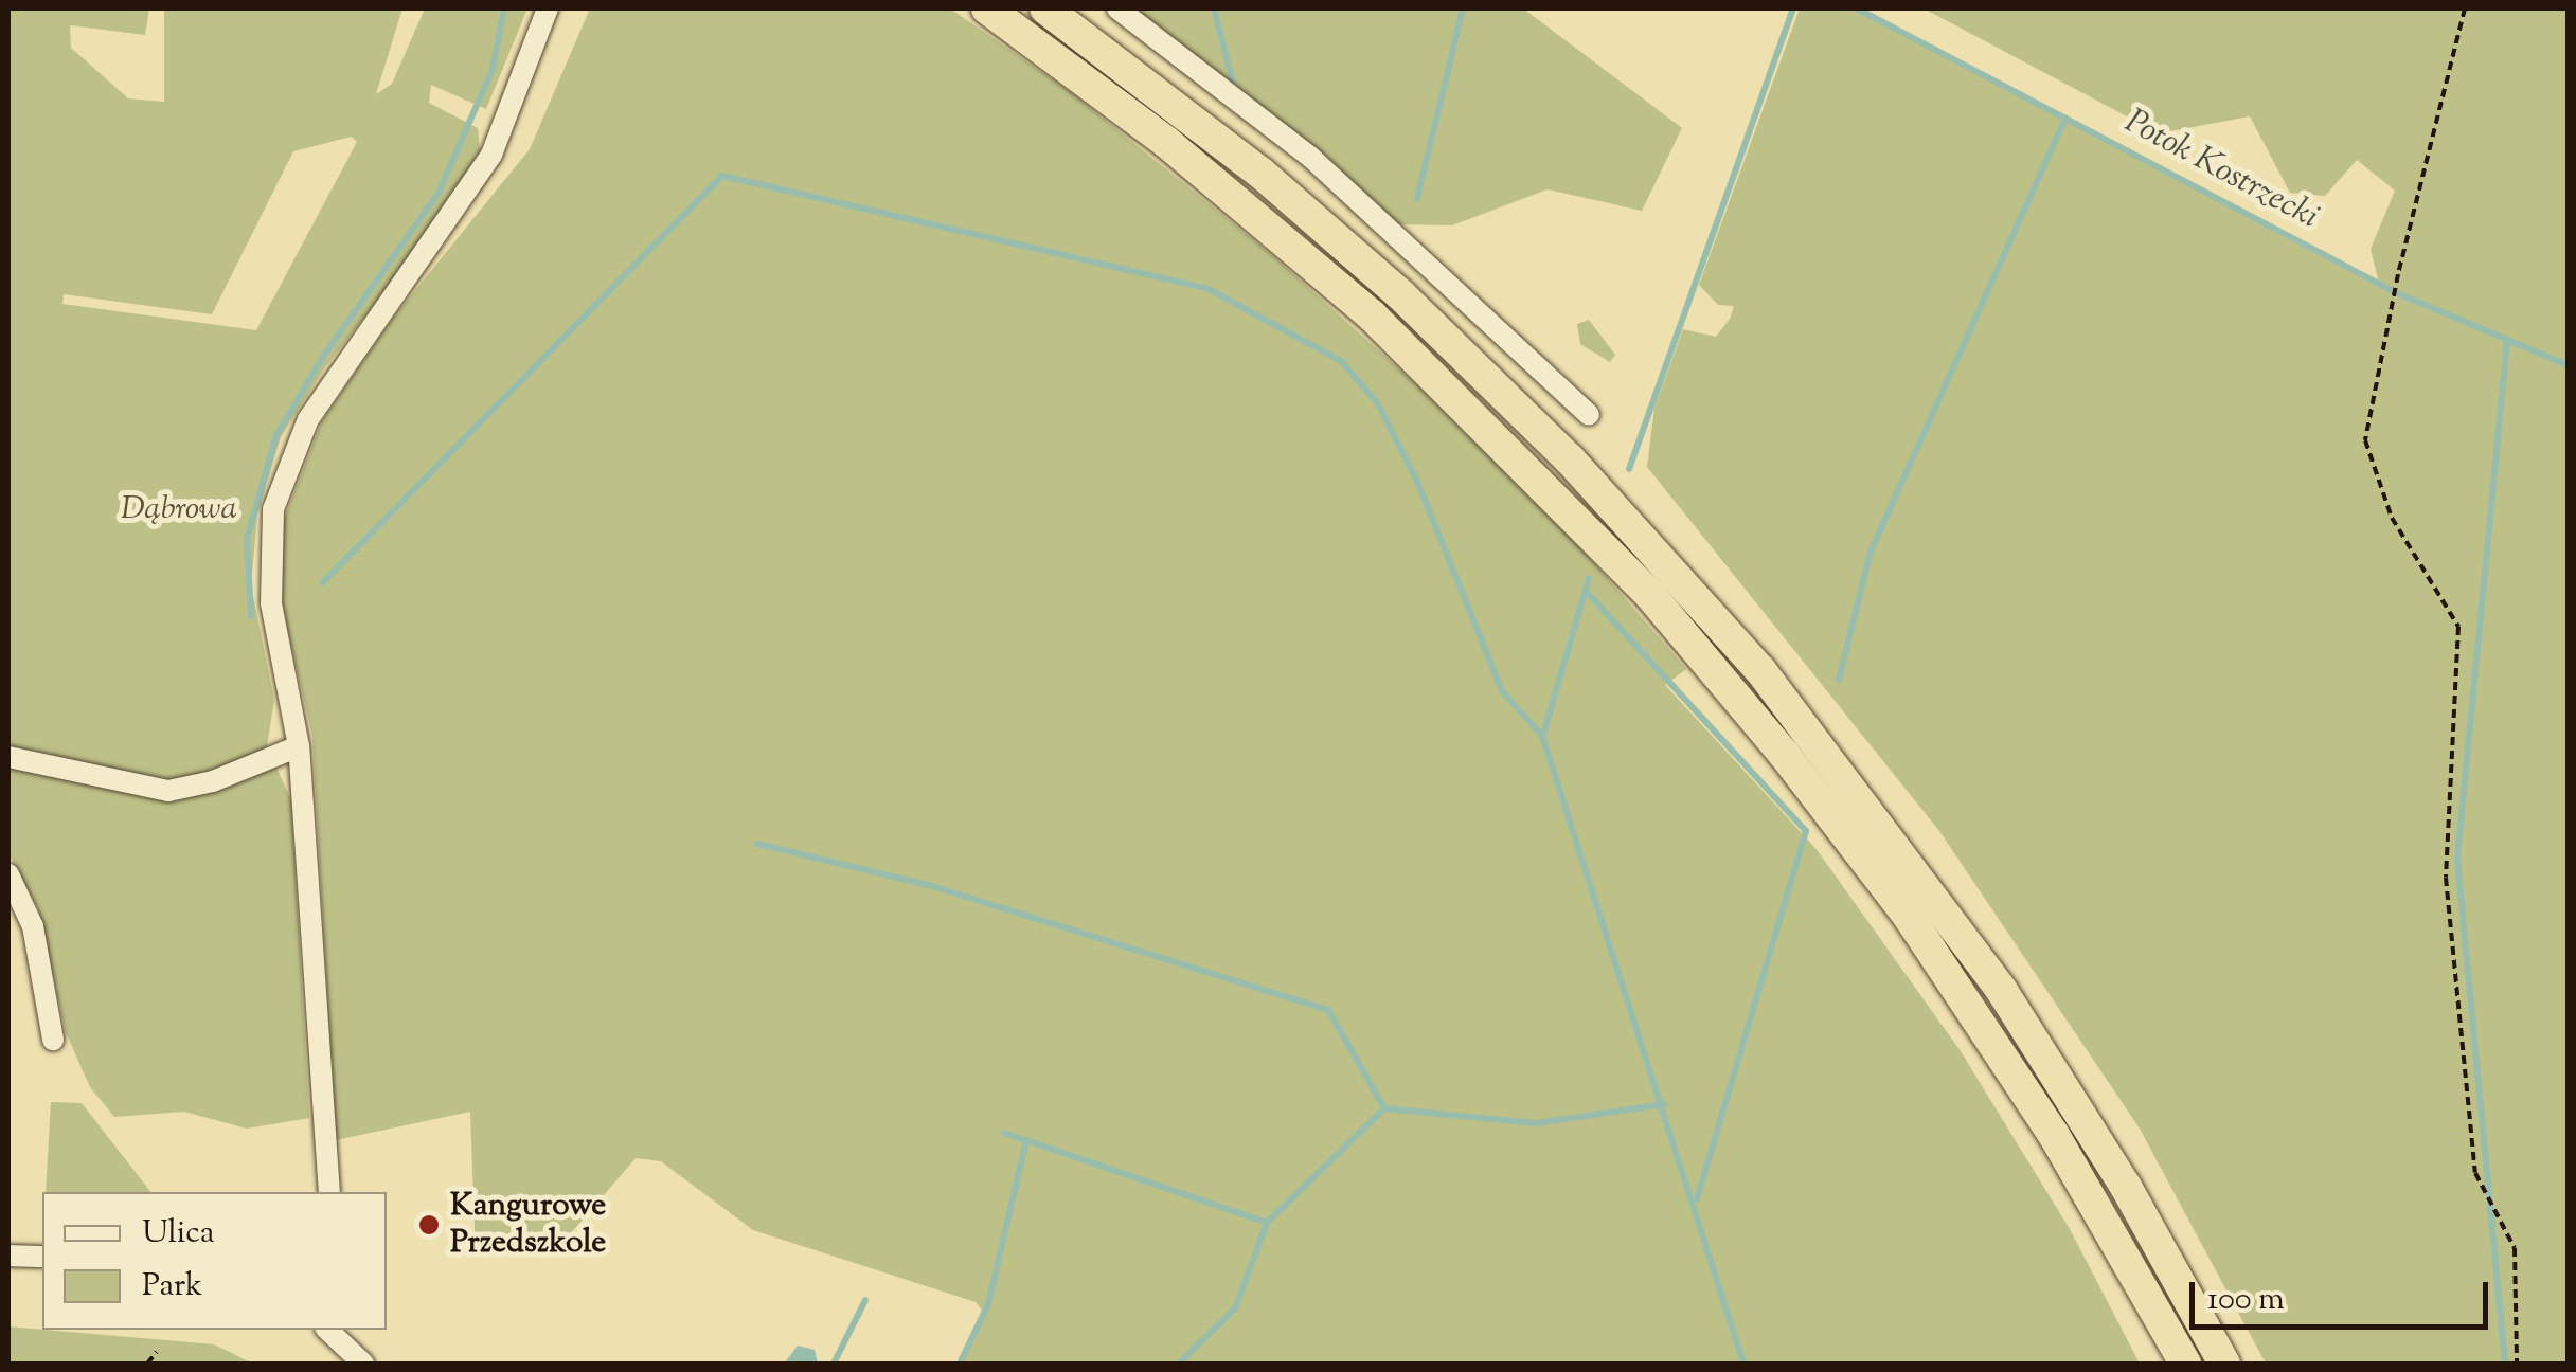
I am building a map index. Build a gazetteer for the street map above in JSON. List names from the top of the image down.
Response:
{
  "water": ["Potok Kostrzecki"],
  "parks": ["Dąbrowa"],
  "places": ["Kangurowe Przedszkole"],
  "legend": ["Ulica", "Park"],
  "scale_bar": "100 m"
}
